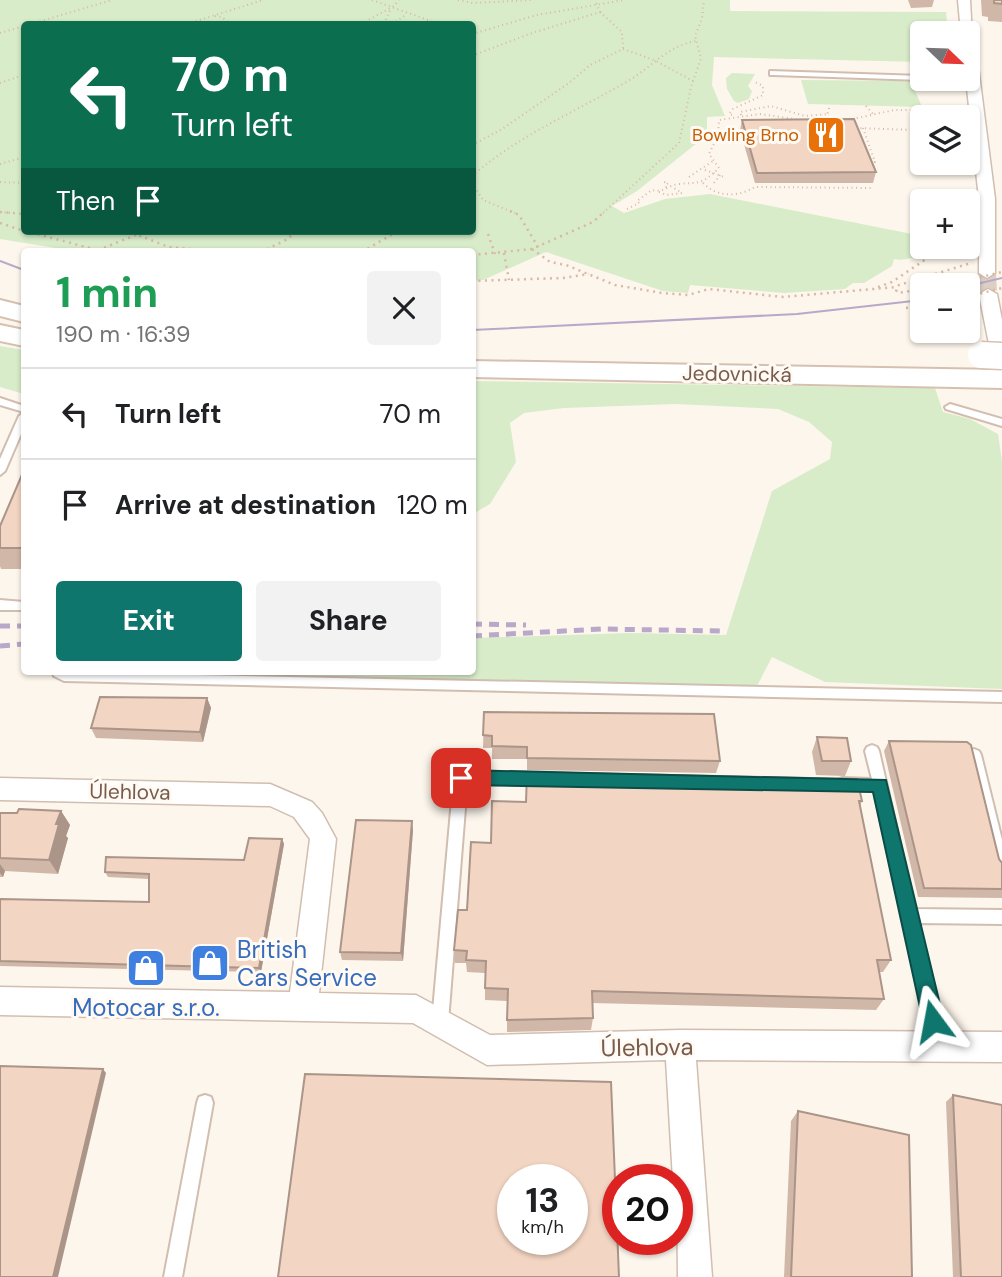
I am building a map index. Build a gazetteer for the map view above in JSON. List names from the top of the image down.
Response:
{
  "streets": {
    "main road": ["Jedovnická"],
    "street": ["Úlehlova"]
  },
  "places": {
    "restaurant": ["Bowling Brno"],
    "shop": ["British Cars Service", "Motocar s.r.o."]
  },
  "north": "bottom right",
  "page": {
    "map_buttons": ["+", "−"],
    "turn": ["70 m", "Turn left"],
    "then": "Then",
    "heading": ["1 min", "190 m · 16:39"],
    "list": [
      {
        "name": "Turn left",
        "value": "70 m"
      },
      {
        "name": "Arrive at destination",
        "value": "120 m"
      }
    ],
    "buttons": ["Exit", "Share"],
    "speed": "13 km/h",
    "limit": "20"
  }
}
